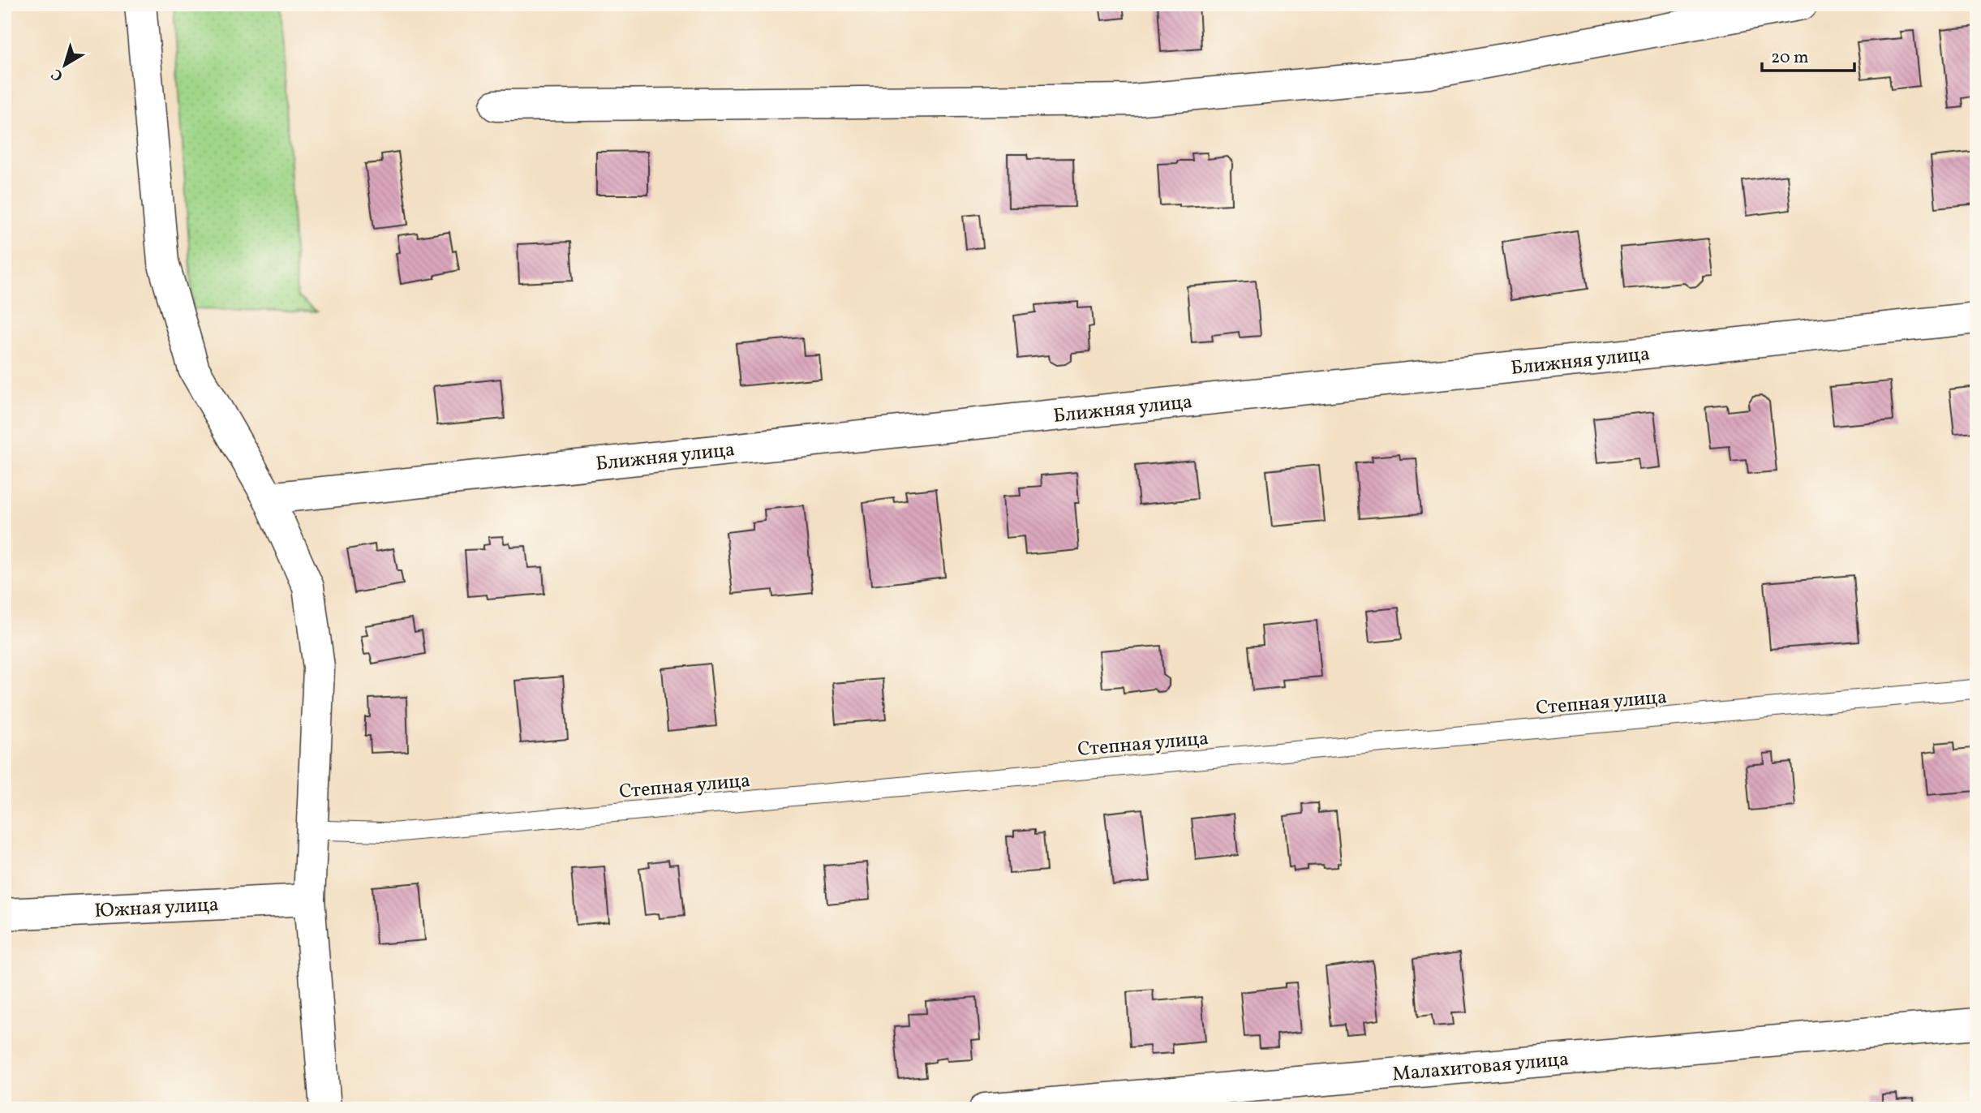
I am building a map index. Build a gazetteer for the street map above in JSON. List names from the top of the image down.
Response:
{
  "streets": {
    "street": ["Ближняя улица", "Южная улица", "Малахитовая улица"],
    "lane": ["Степная улица"]
  },
  "scale_bar": "20 m",
  "north": "bottom left"
}
